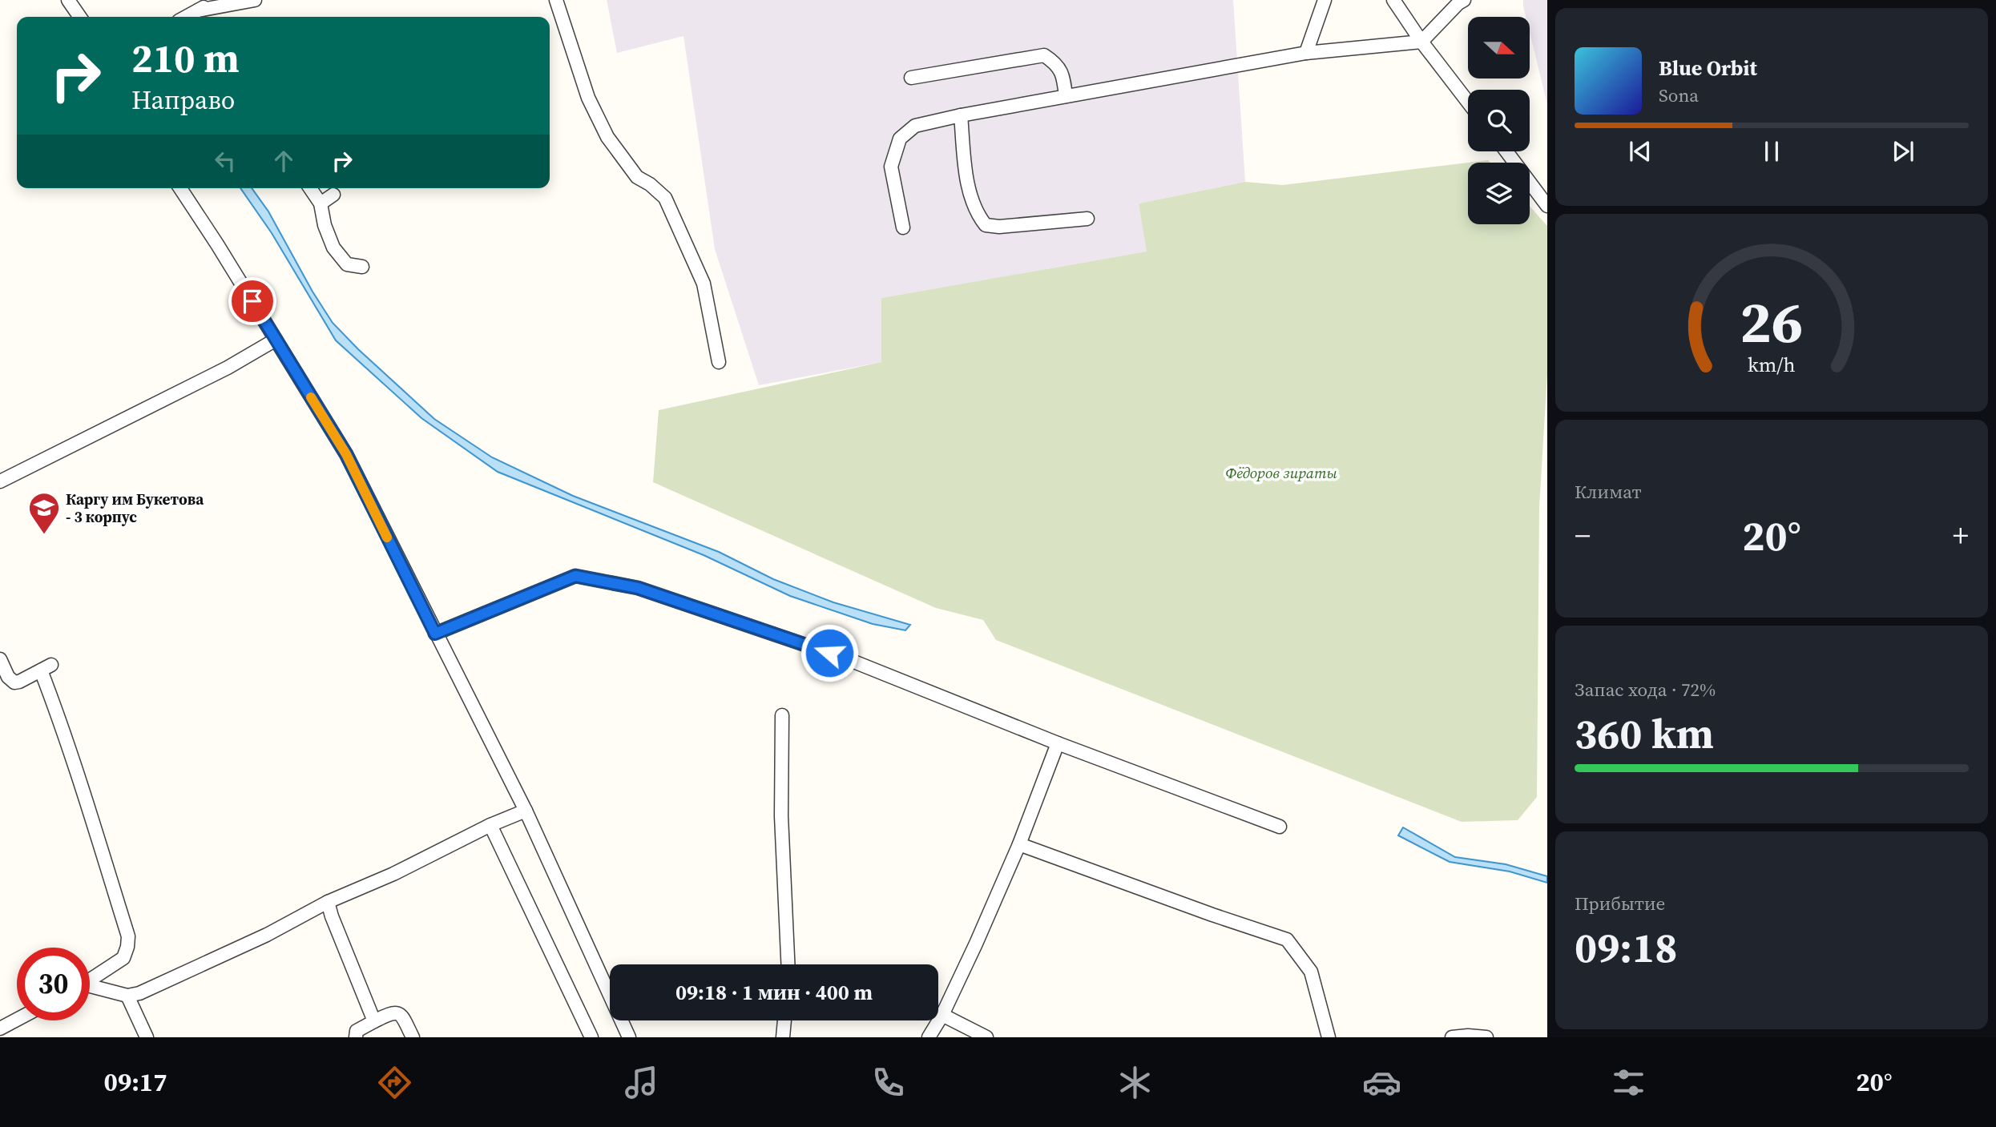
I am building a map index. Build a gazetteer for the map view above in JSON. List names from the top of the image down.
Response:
{
  "parks": ["Фёдоров зираты"],
  "places": {
    "school or university": ["Каргу им Букетова - 3 корпус"]
  },
  "north": "right",
  "page": {
    "turn": ["210 m", "Направо"],
    "song": ["Blue Orbit", "Sona"],
    "tile": [
      "Климат",
      ["Запас хода · 72%", "360 km"],
      ["Прибытие", "09:18"]
    ],
    "heat": ["−", "20°", "+"],
    "limit": "30",
    "trip": "09:18 · 1 мин · 400 m",
    "tabs": ["09:17", "20°"],
    "gauge": ["26", "km/h"]
  }
}
